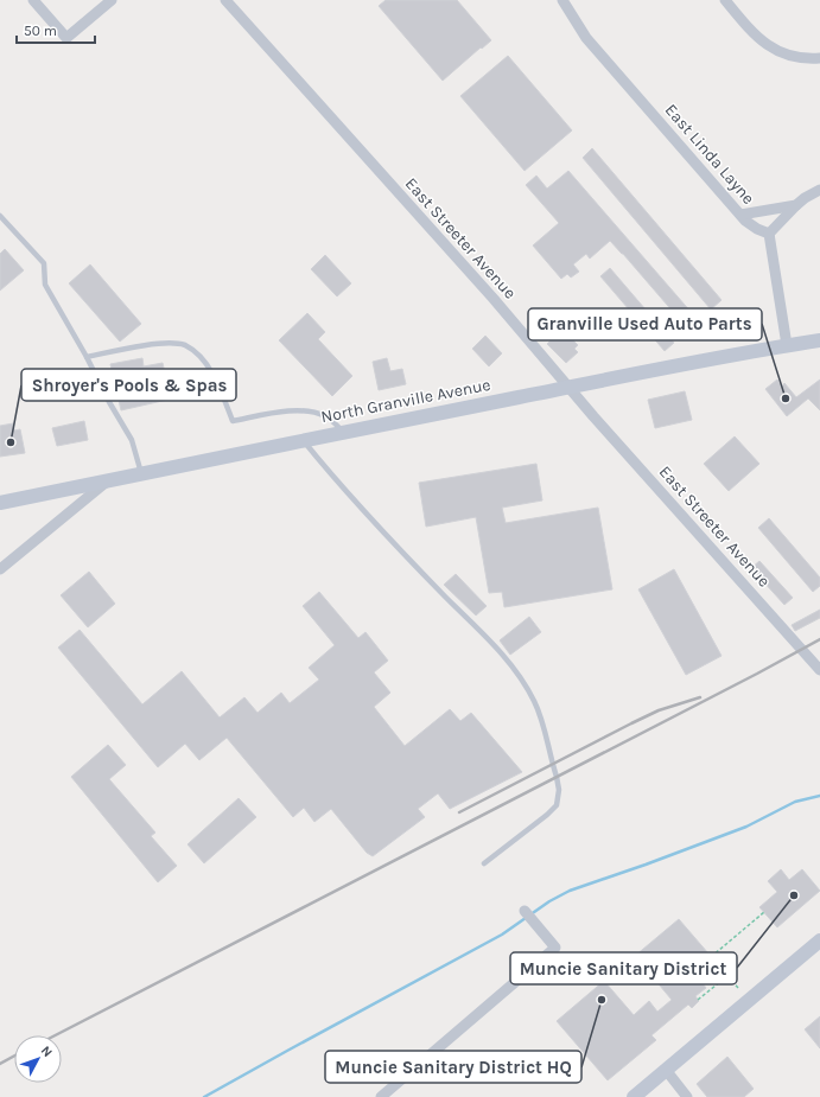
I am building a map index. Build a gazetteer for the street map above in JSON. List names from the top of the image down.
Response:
{
  "streets": {
    "main road": ["North Granville Avenue"],
    "street": ["East Linda Layne", "East Streeter Avenue"]
  },
  "crossings": [
    ["East Streeter Avenue", "North Granville Avenue"]
  ],
  "places": [
    "Granville Used Auto Parts",
    "Shroyer's Pools & Spas",
    "Muncie Sanitary District",
    "Muncie Sanitary District HQ"
  ],
  "scale_bar": "50 m",
  "north": "top right"
}
